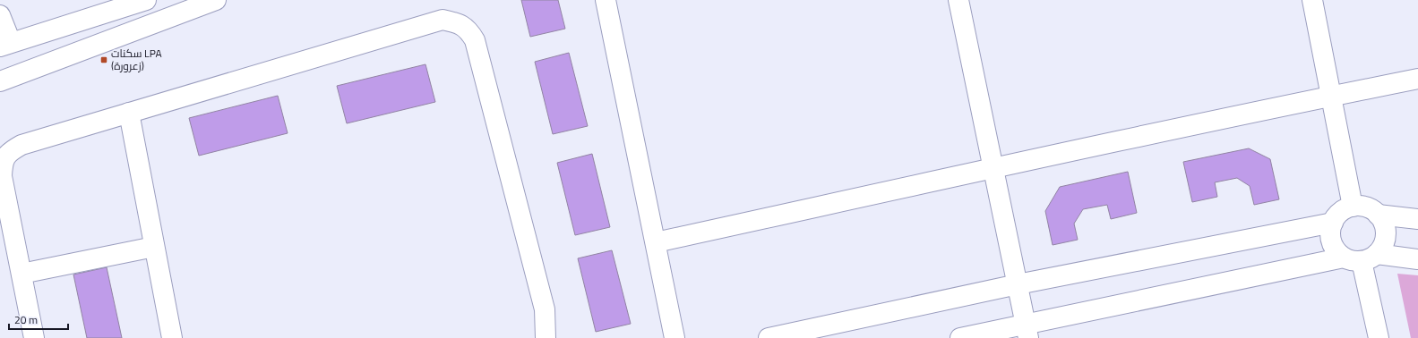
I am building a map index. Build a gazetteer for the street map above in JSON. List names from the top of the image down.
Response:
{
  "places": {
    "transit": ["سكنات LPA (زعرورة)"]
  },
  "scale_bar": "20 m"
}
